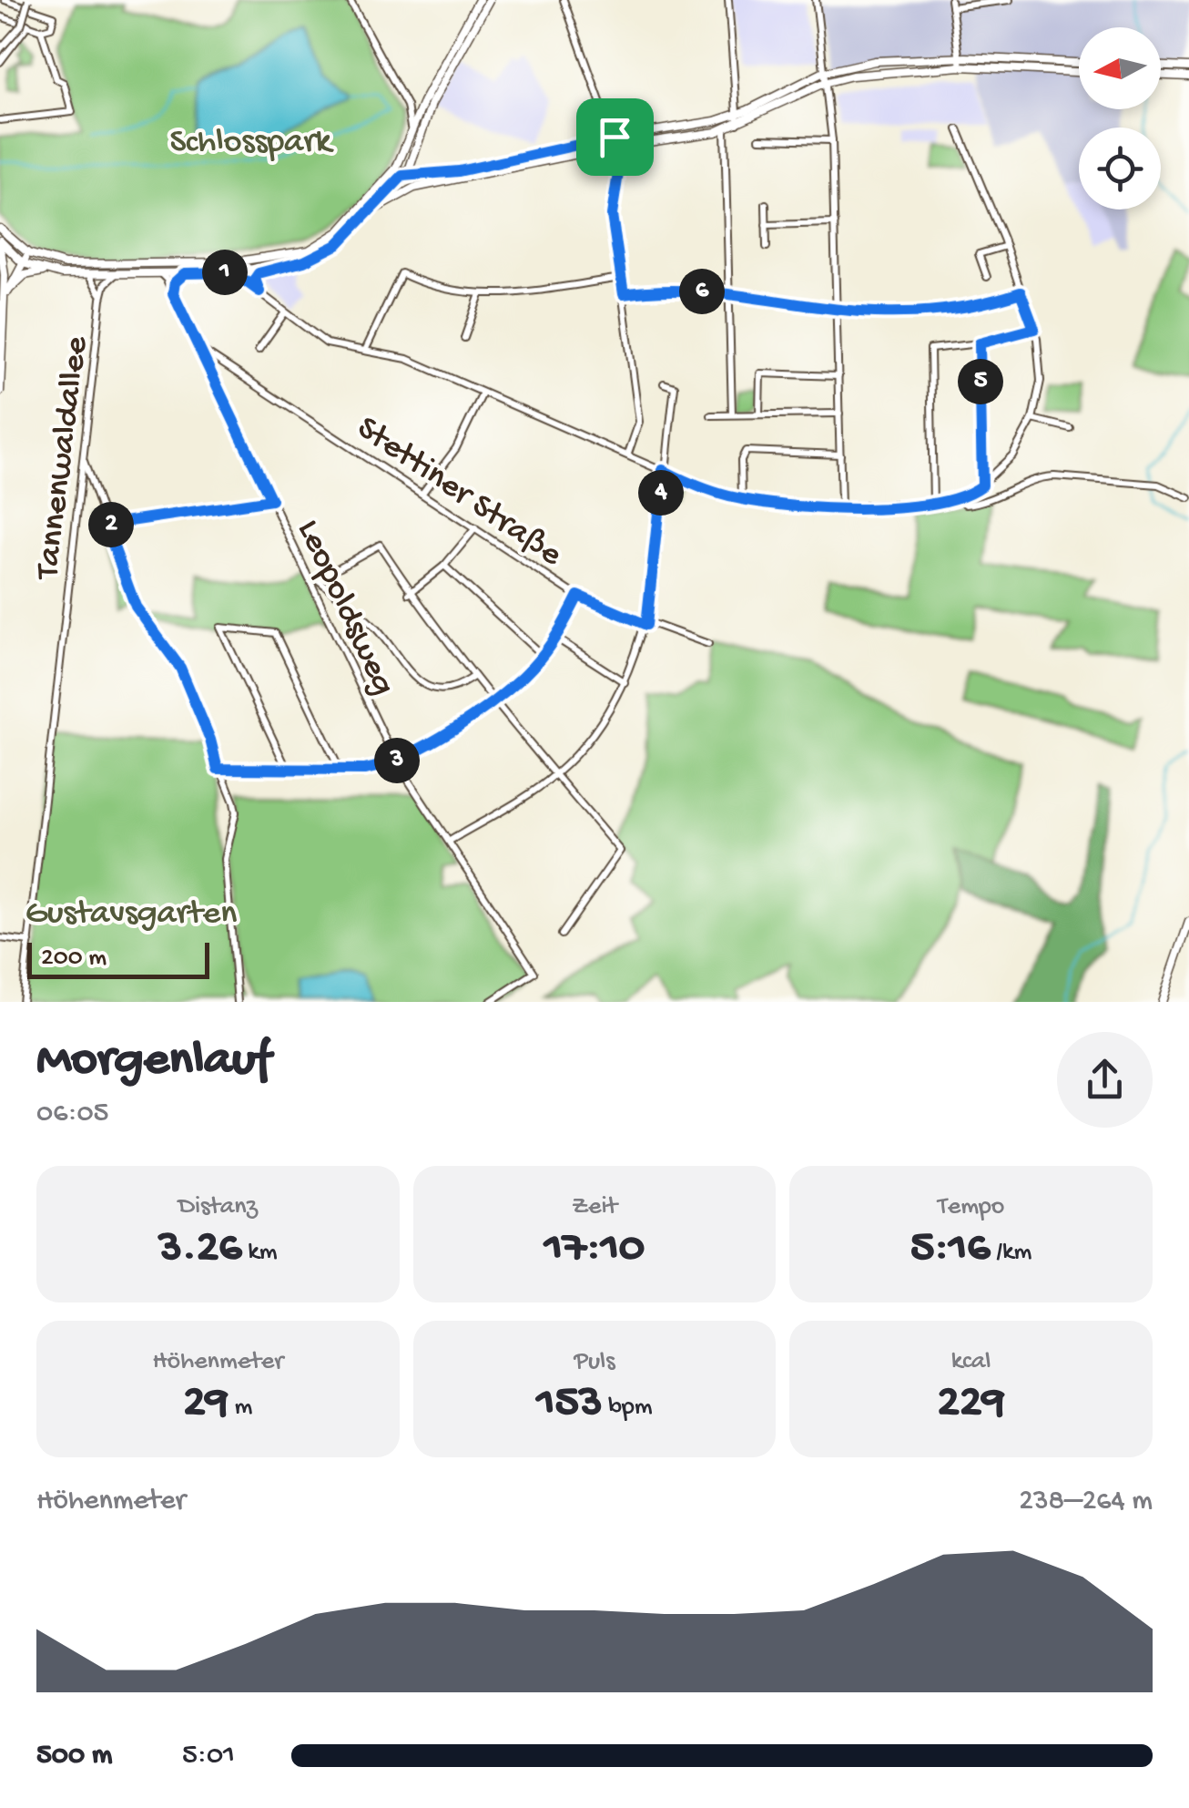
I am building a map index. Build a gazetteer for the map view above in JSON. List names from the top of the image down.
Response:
{
  "streets": {
    "street": ["Tannenwaldallee", "Stettiner Straße", "Leopoldsweg"]
  },
  "crossings": [
    ["Stettiner Straße", "Leopoldsweg"]
  ],
  "parks": ["Schlosspark", "Gustavsgarten"],
  "scale_bar": "200 m",
  "north": "left",
  "page": {
    "pins": [
      "1",
      "6",
      "5",
      "4",
      "2",
      "3"
    ],
    "scale": "200 m",
    "heading": ["Morgenlauf", "06:05"],
    "stats": [
      ["Distanz", "3.26 km"],
      ["Zeit", "17:10"],
      ["Tempo", "5:16 /km"],
      ["Höhenmeter", "29 m"],
      ["Puls", "153 bpm"],
      ["kcal", "229"]
    ],
    "chart": ["Höhenmeter", "238–264 m"],
    "list": [
      {
        "name": "500 m",
        "note": "5:01"
      }
    ]
  }
}
